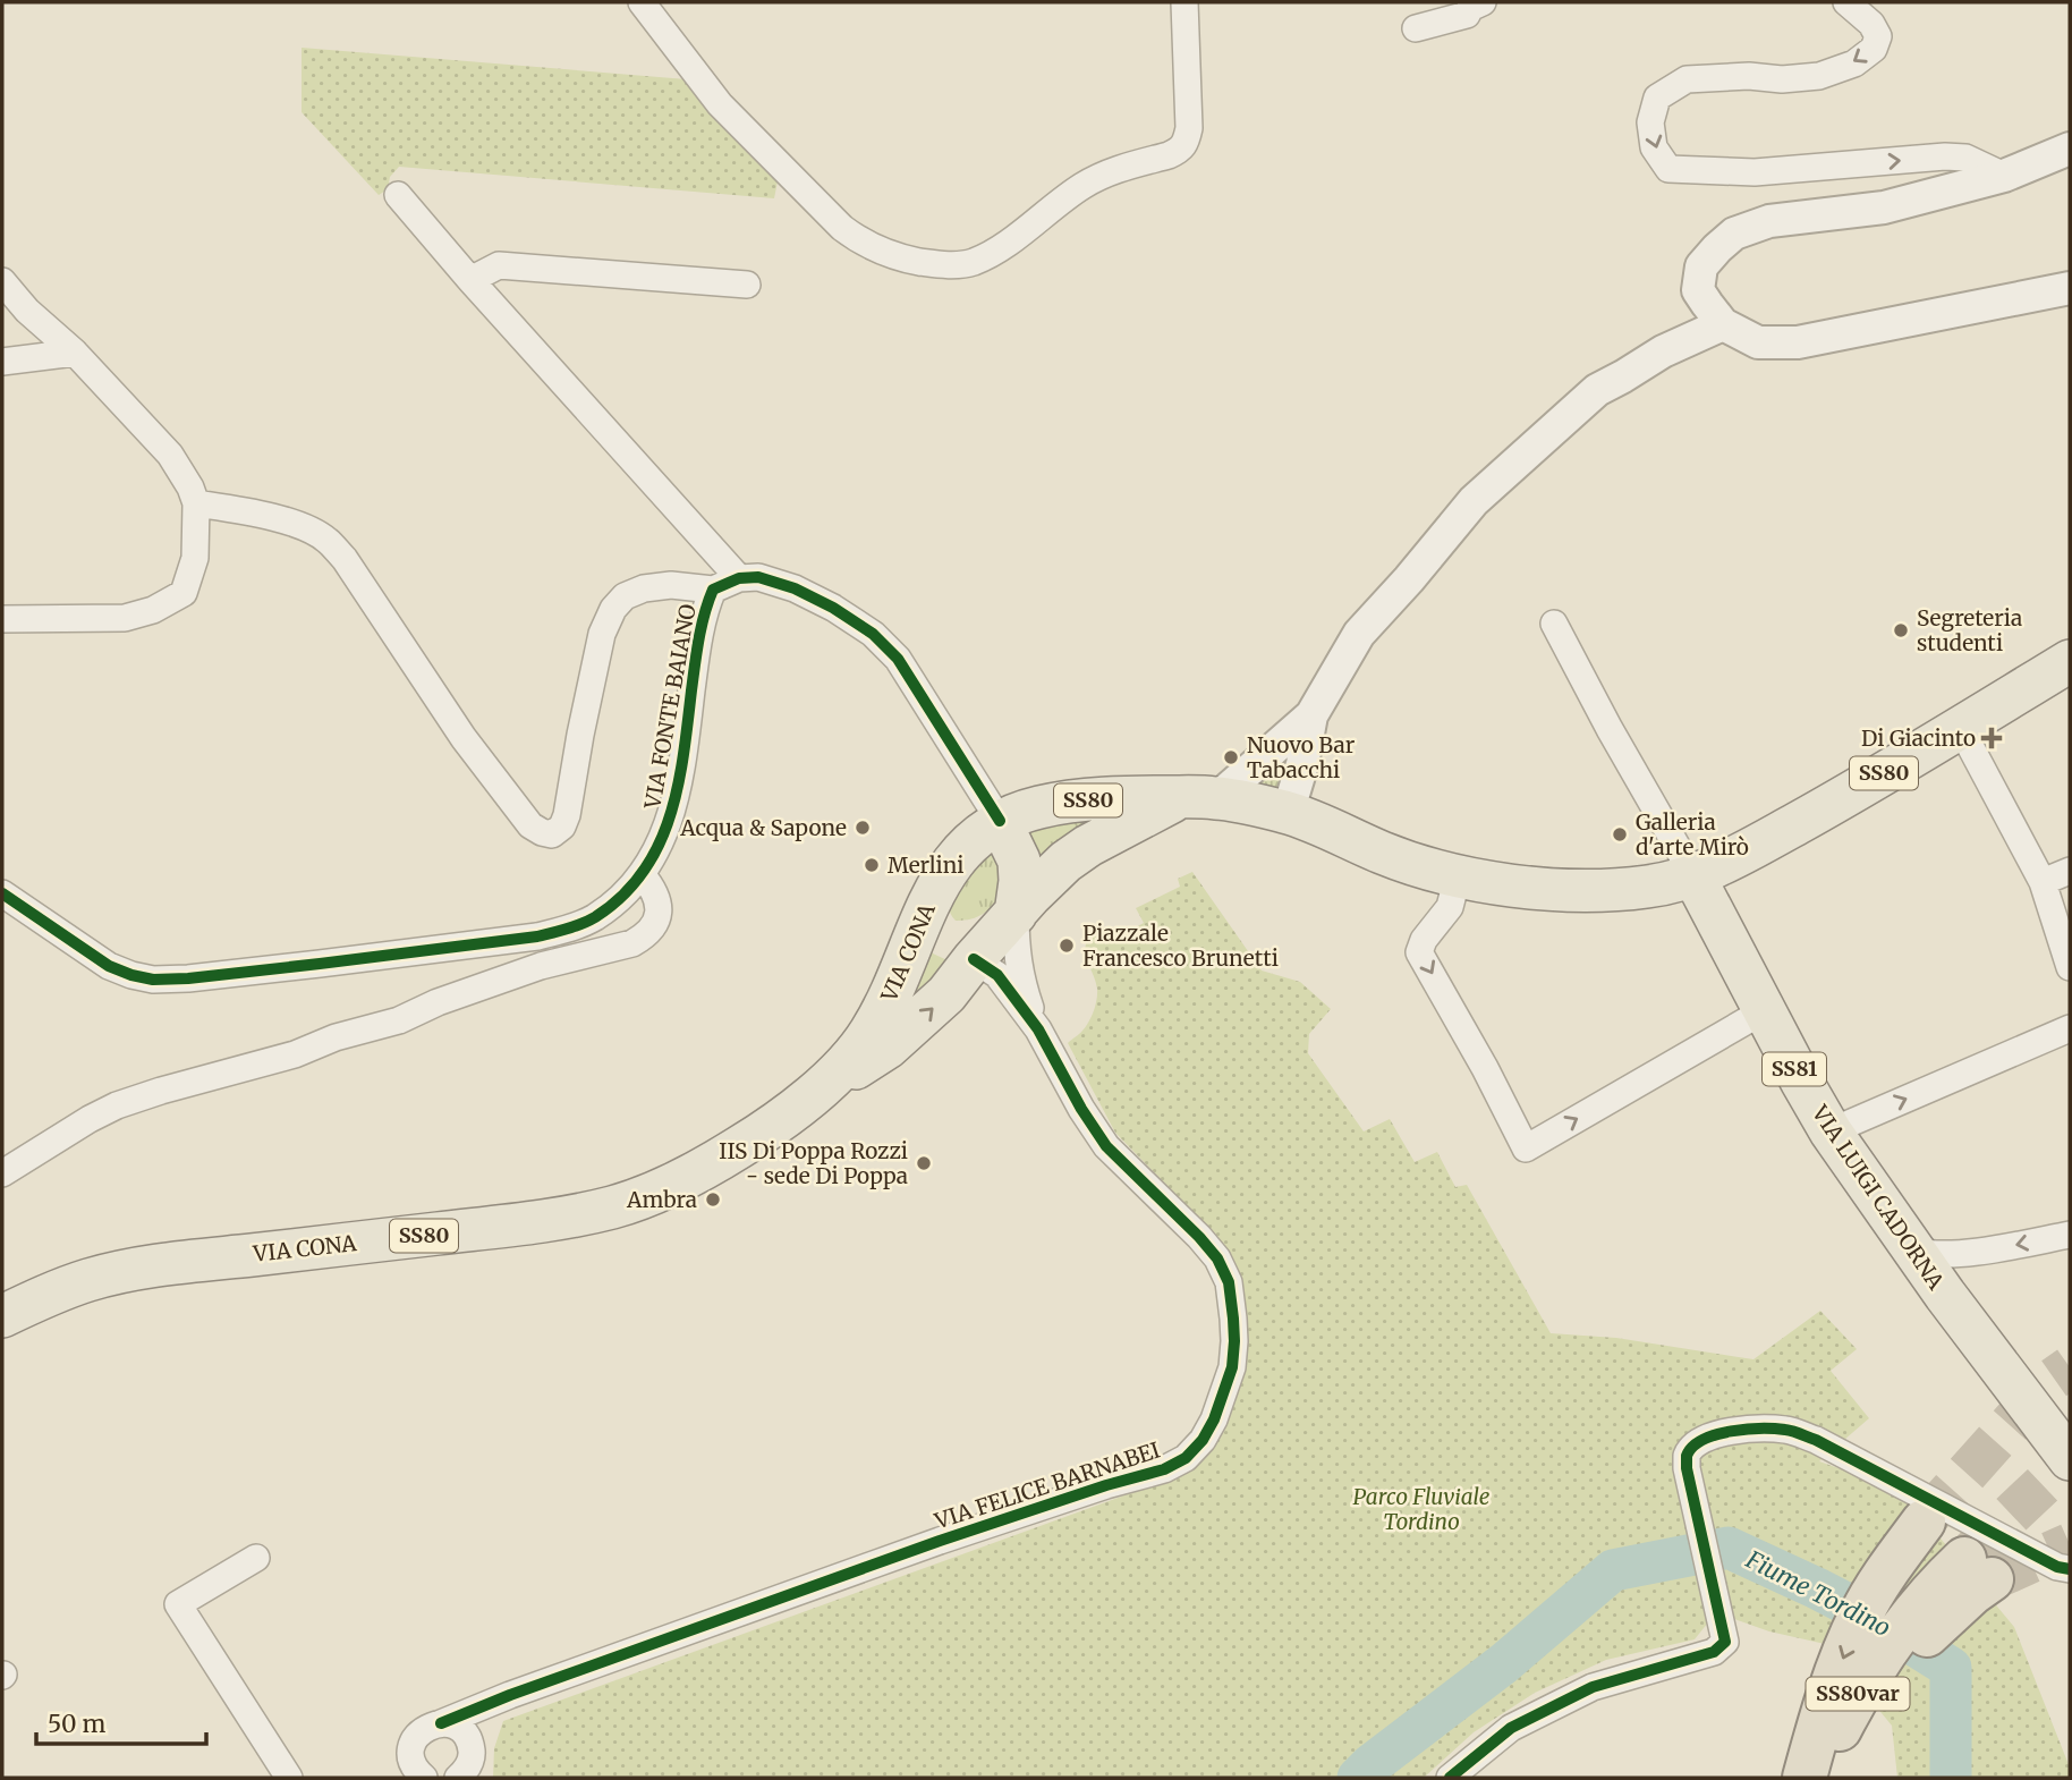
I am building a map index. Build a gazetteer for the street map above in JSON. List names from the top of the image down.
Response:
{
  "streets": {
    "highway": ["SS80var"],
    "main road": [
      "SS80",
      "VIA CONA",
      "SS81",
      "VIA LUIGI CADORNA"
    ],
    "street": ["VIA FONTE BAIANO", "VIA FELICE BARNABEI"]
  },
  "crossings": [
    ["SS80", "VIA CONA"],
    ["SS80", "VIA LUIGI CADORNA"],
    ["SS80", "VIA FELICE BARNABEI"],
    ["VIA CONA", "VIA FELICE BARNABEI"]
  ],
  "water": ["Fiume Tordino"],
  "parks": ["Parco Fluviale Tordino"],
  "places": {
    "other": [
      "Segreteria studenti",
      "Nuovo Bar Tabacchi",
      "Acqua & Sapone",
      "Galleria d'arte Mirò",
      "Merlini",
      "Piazzale Francesco Brunetti",
      "IIS Di Poppa Rozzi - sede Di Poppa",
      "Ambra"
    ],
    "health": ["Di Giacinto"]
  },
  "scale_bar": "50 m"
}
